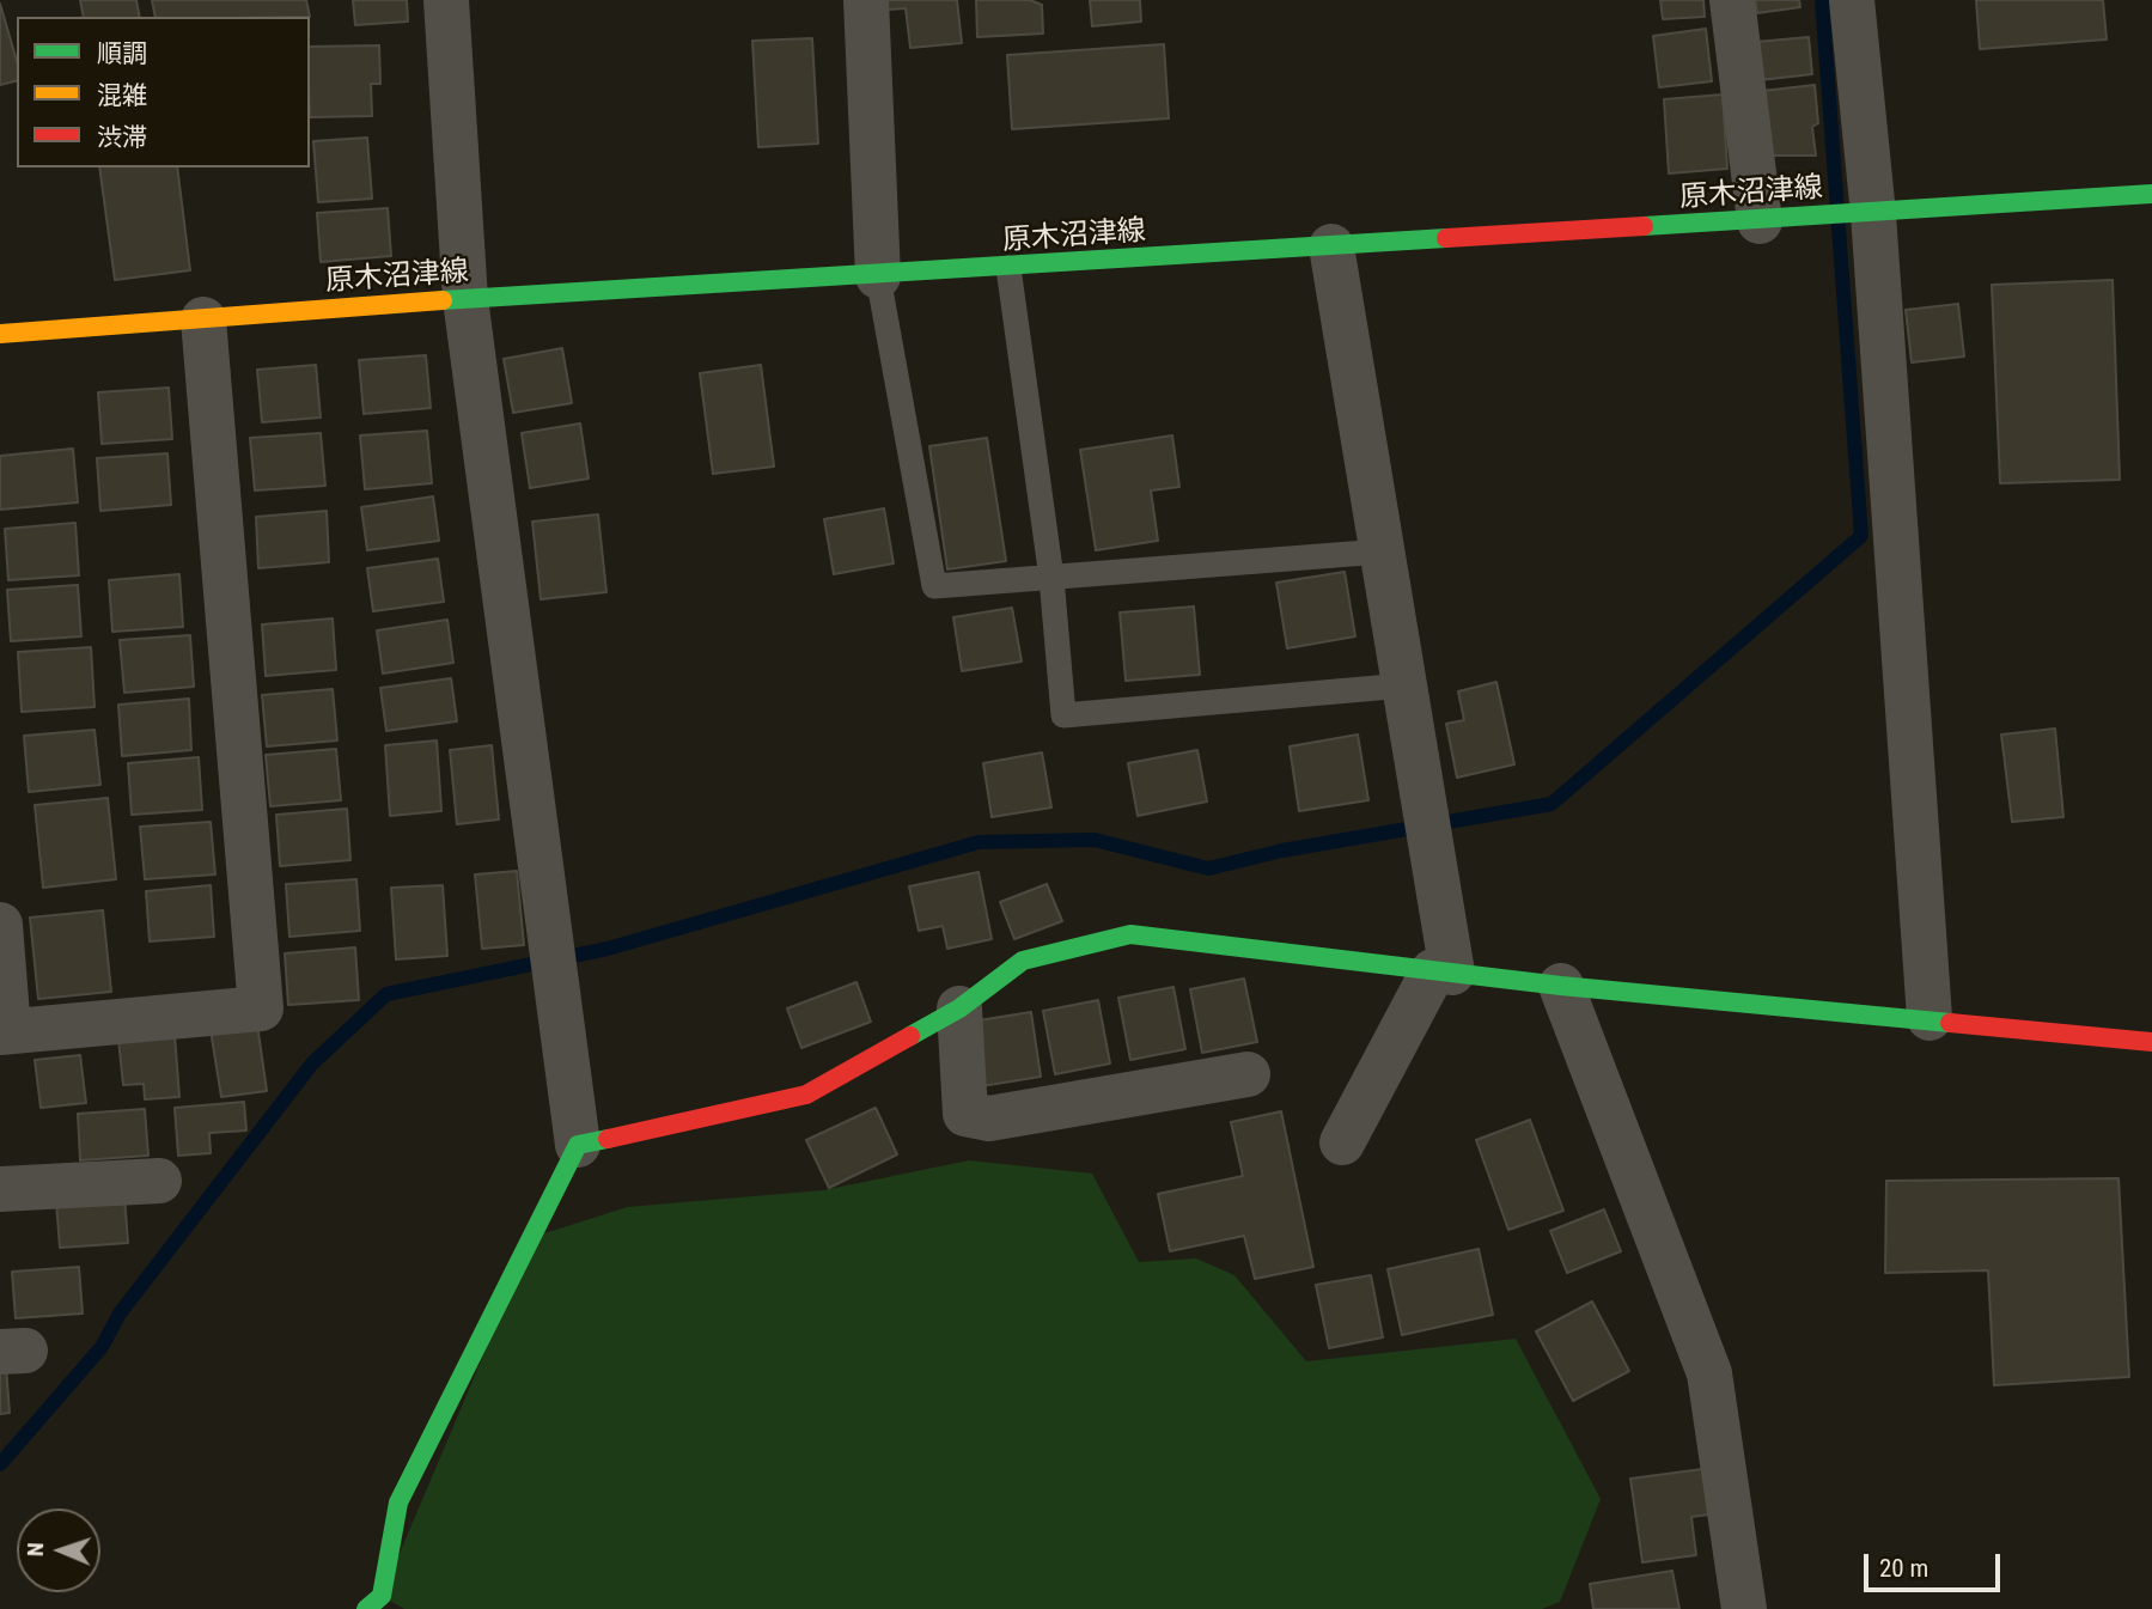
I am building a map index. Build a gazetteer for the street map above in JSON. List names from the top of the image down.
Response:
{
  "streets": {
    "main road": ["原木沼津線"]
  },
  "legend": ["順調", "混雑", "渋滞"],
  "scale_bar": "20 m",
  "north": "left"
}
